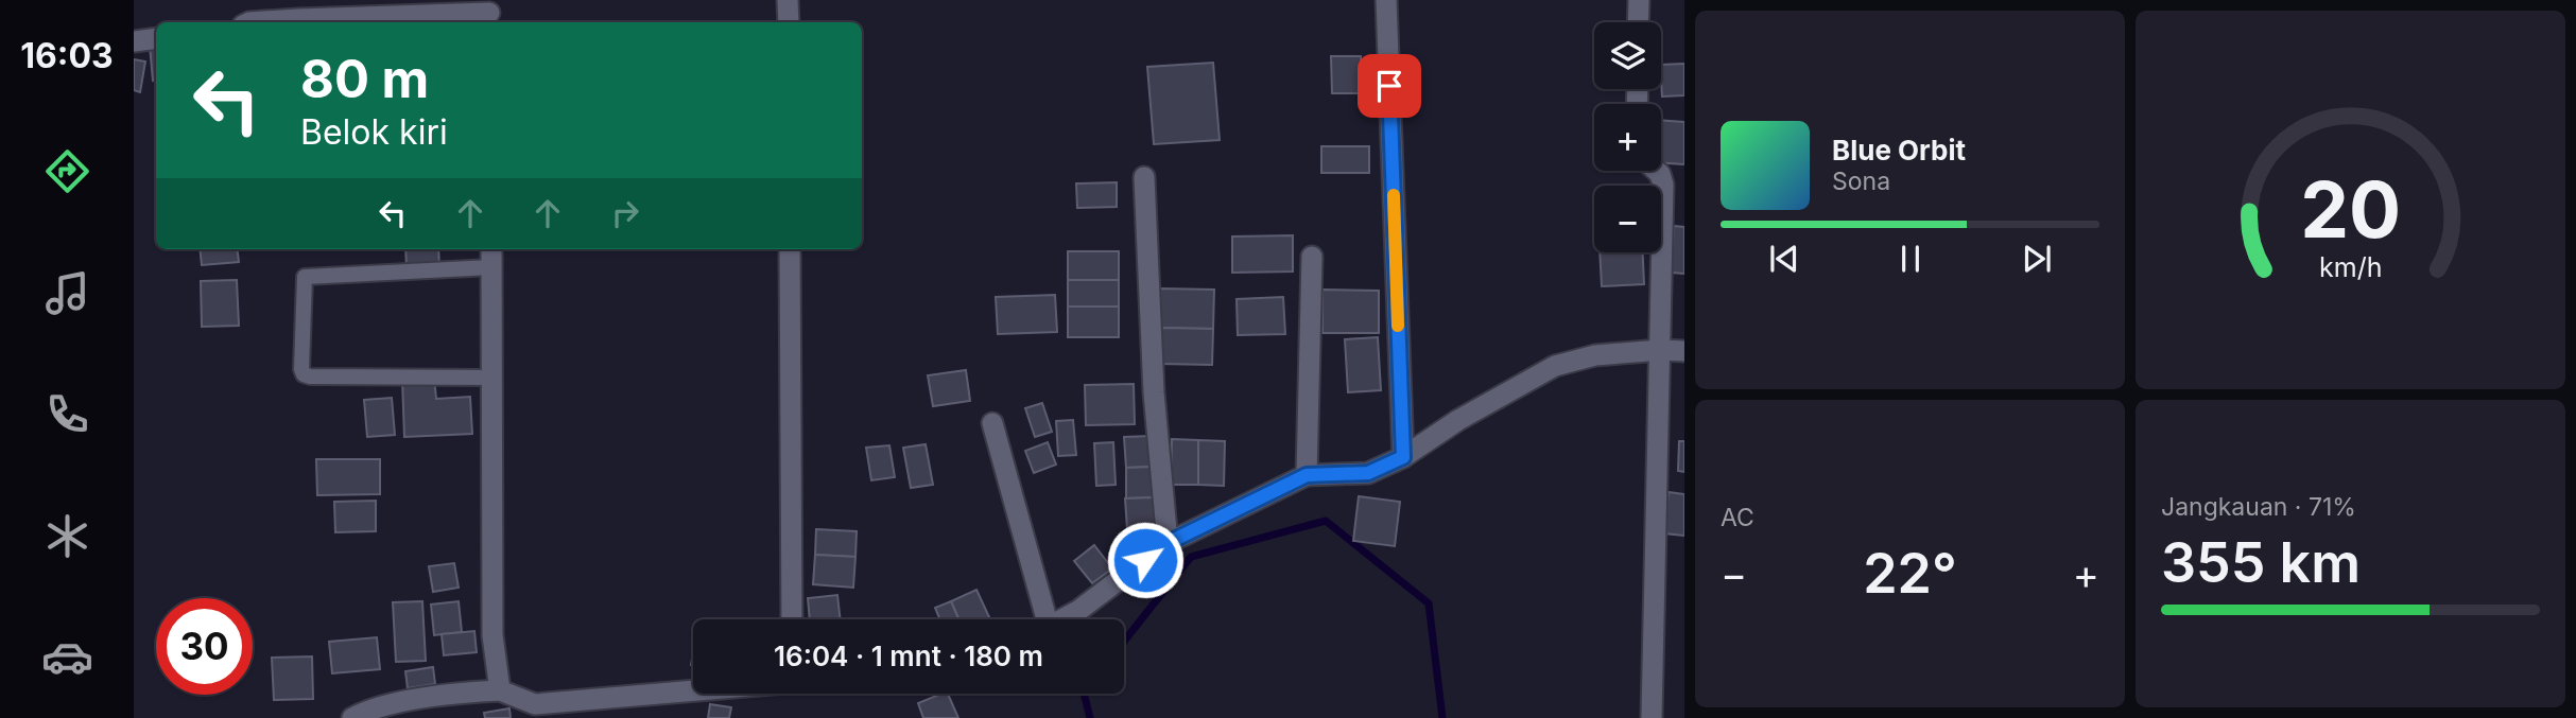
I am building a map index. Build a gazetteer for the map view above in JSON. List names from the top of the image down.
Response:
{
  "page": {
    "tabs": "16:03",
    "map_buttons": ["+", "−"],
    "turn": ["80 m", "Belok kiri"],
    "song": ["Blue Orbit", "Sona"],
    "tile": [
      "AC",
      ["Jangkauan · 71%", "355 km"]
    ],
    "heat": ["−", "22°", "+"],
    "limit": "30",
    "trip": "16:04 · 1 mnt · 180 m",
    "gauge": ["20", "km/h"]
  }
}
